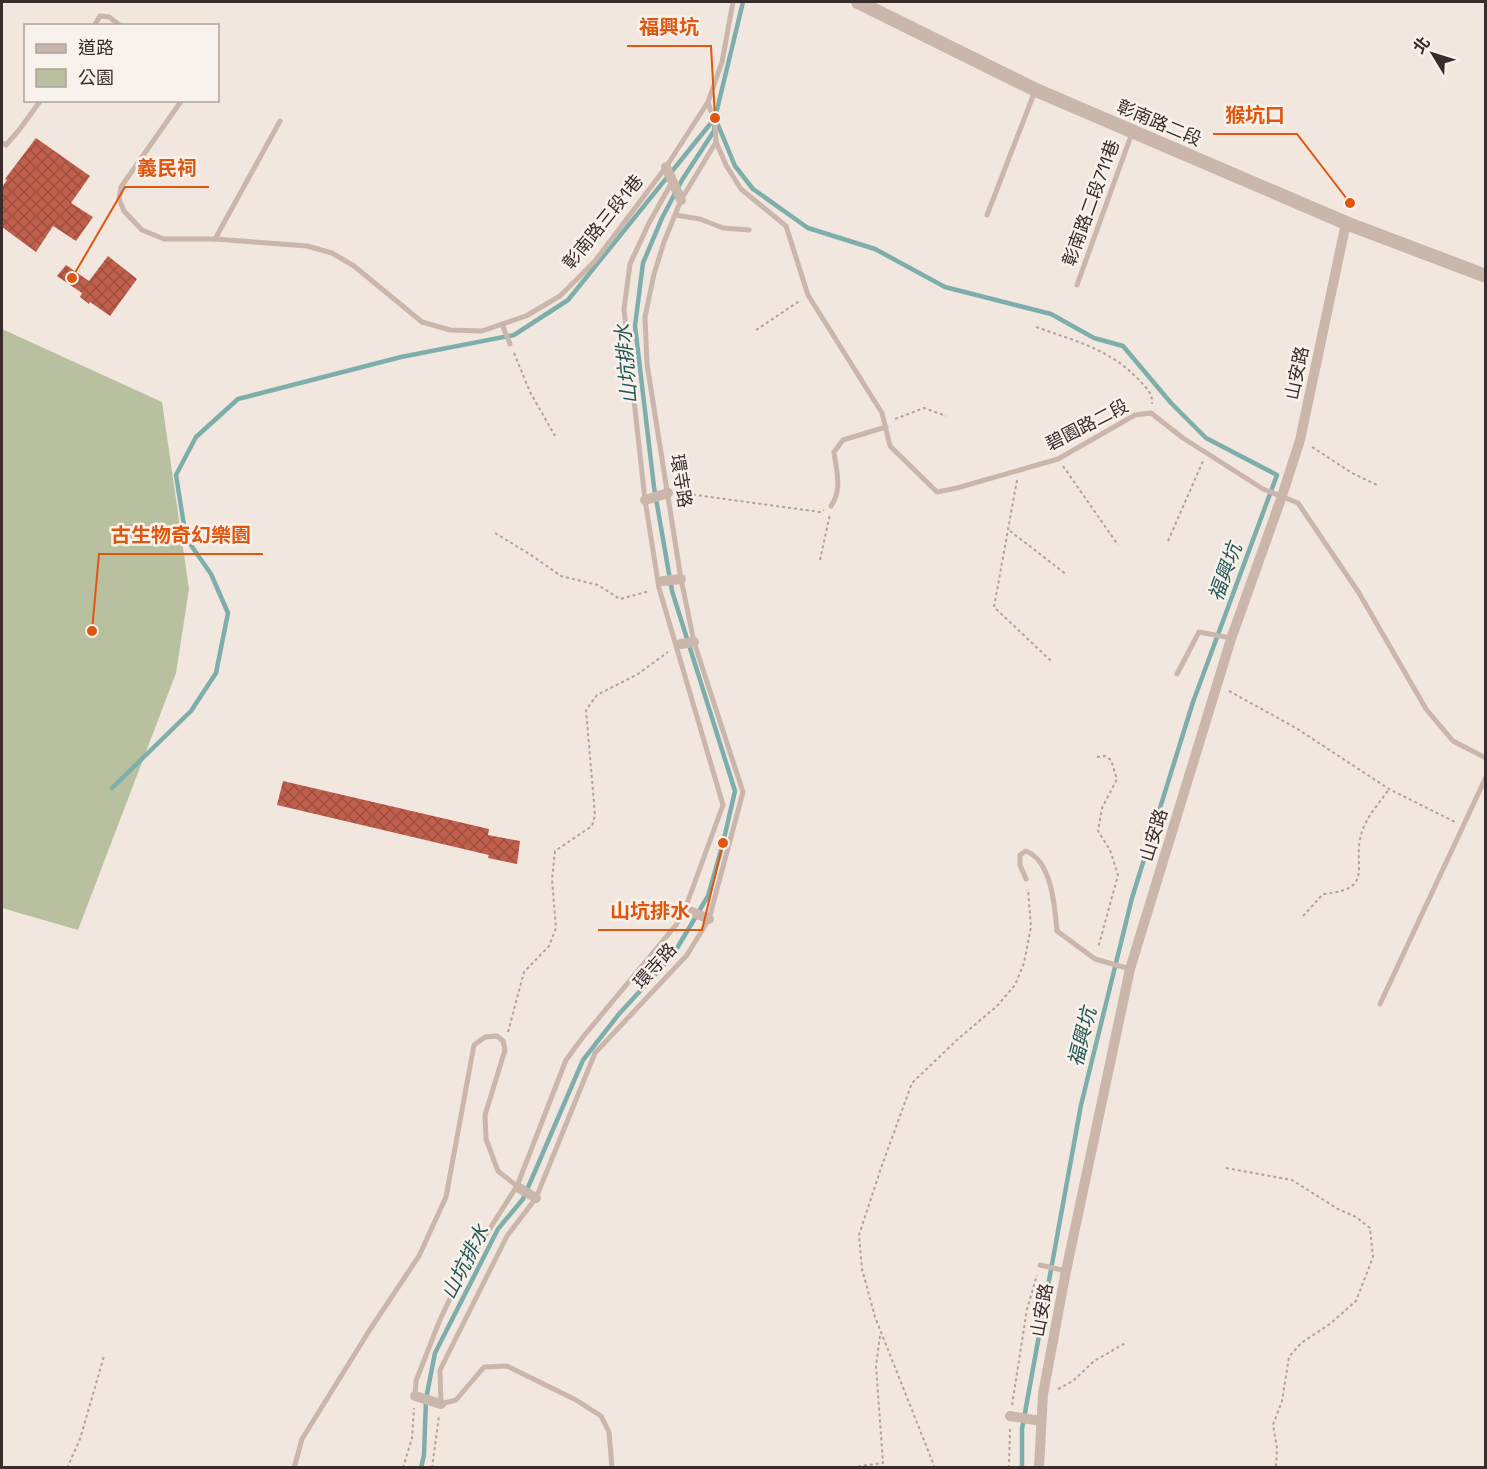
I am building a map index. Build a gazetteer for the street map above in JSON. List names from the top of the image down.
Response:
{
  "streets": {
    "street": ["彰南路二段", "山安路"],
    "lane": [
      "彰南路二段711巷",
      "彰南路三段1巷",
      "碧園路二段",
      "環寺路"
    ]
  },
  "crossings": [
    ["彰南路二段", "彰南路二段711巷"],
    ["彰南路二段", "山安路"],
    ["彰南路三段1巷", "碧園路二段"],
    ["山安路", "碧園路二段"],
    ["碧園路二段", "環寺路"]
  ],
  "water": ["山坑排水", "福興坑"],
  "places": [
    "福興坑",
    "猴坑口",
    "義民祠",
    "古生物奇幻樂園",
    "山坑排水"
  ],
  "legend": ["道路", "公園"],
  "north": "top left"
}
